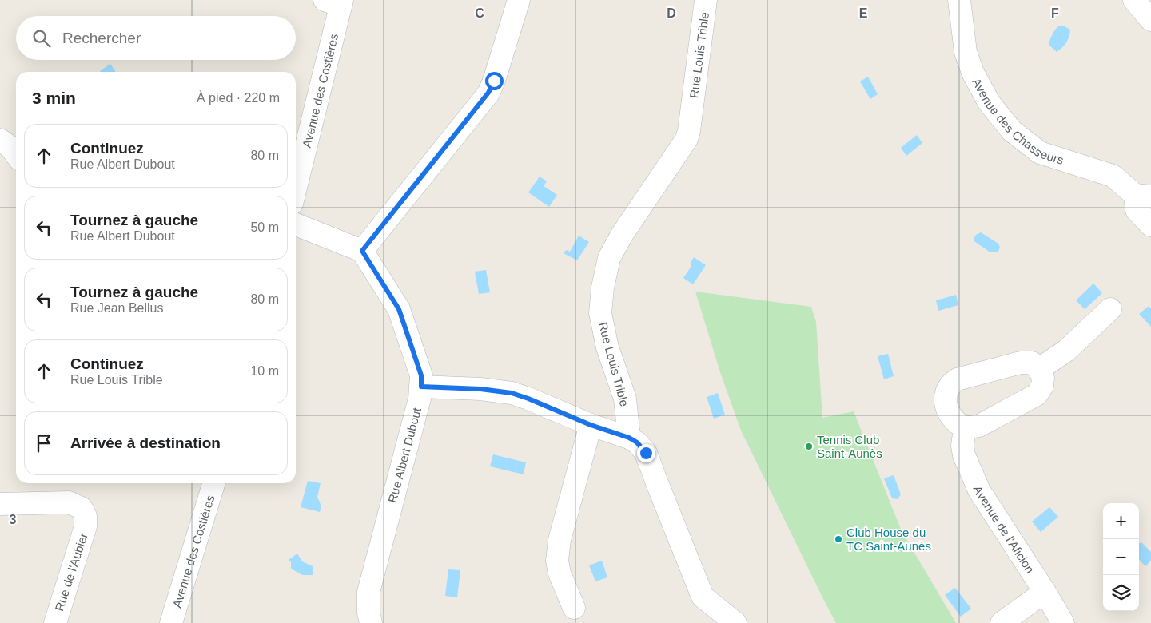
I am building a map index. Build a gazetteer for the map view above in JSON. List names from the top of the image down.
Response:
{
  "streets": {
    "street": [
      "Rue Louis Trible",
      "Avenue des Costières",
      "Avenue des Chasseurs",
      "Rue Albert Dubout",
      "Avenue de l'Aficion",
      "Rue de l'Aubier"
    ]
  },
  "places": ["Tennis Club Saint-Aunès", "Club House du TC Saint-Aunès"],
  "page": {
    "search": "Rechercher",
    "heading": ["3 min", "À pied · 220 m"],
    "list": [
      ["Continuez", "Rue Albert Dubout", "80 m"],
      ["Tournez à gauche", "Rue Albert Dubout", "50 m"],
      ["Tournez à gauche", "Rue Jean Bellus", "80 m"],
      ["Continuez", "Rue Louis Trible", "10 m"],
      "Arrivée à destination"
    ],
    "map_buttons": ["+", "−"]
  },
  "grid": {
    "columns": [
      "C",
      "D",
      "E",
      "F"
    ],
    "rows": ["3"]
  }
}
